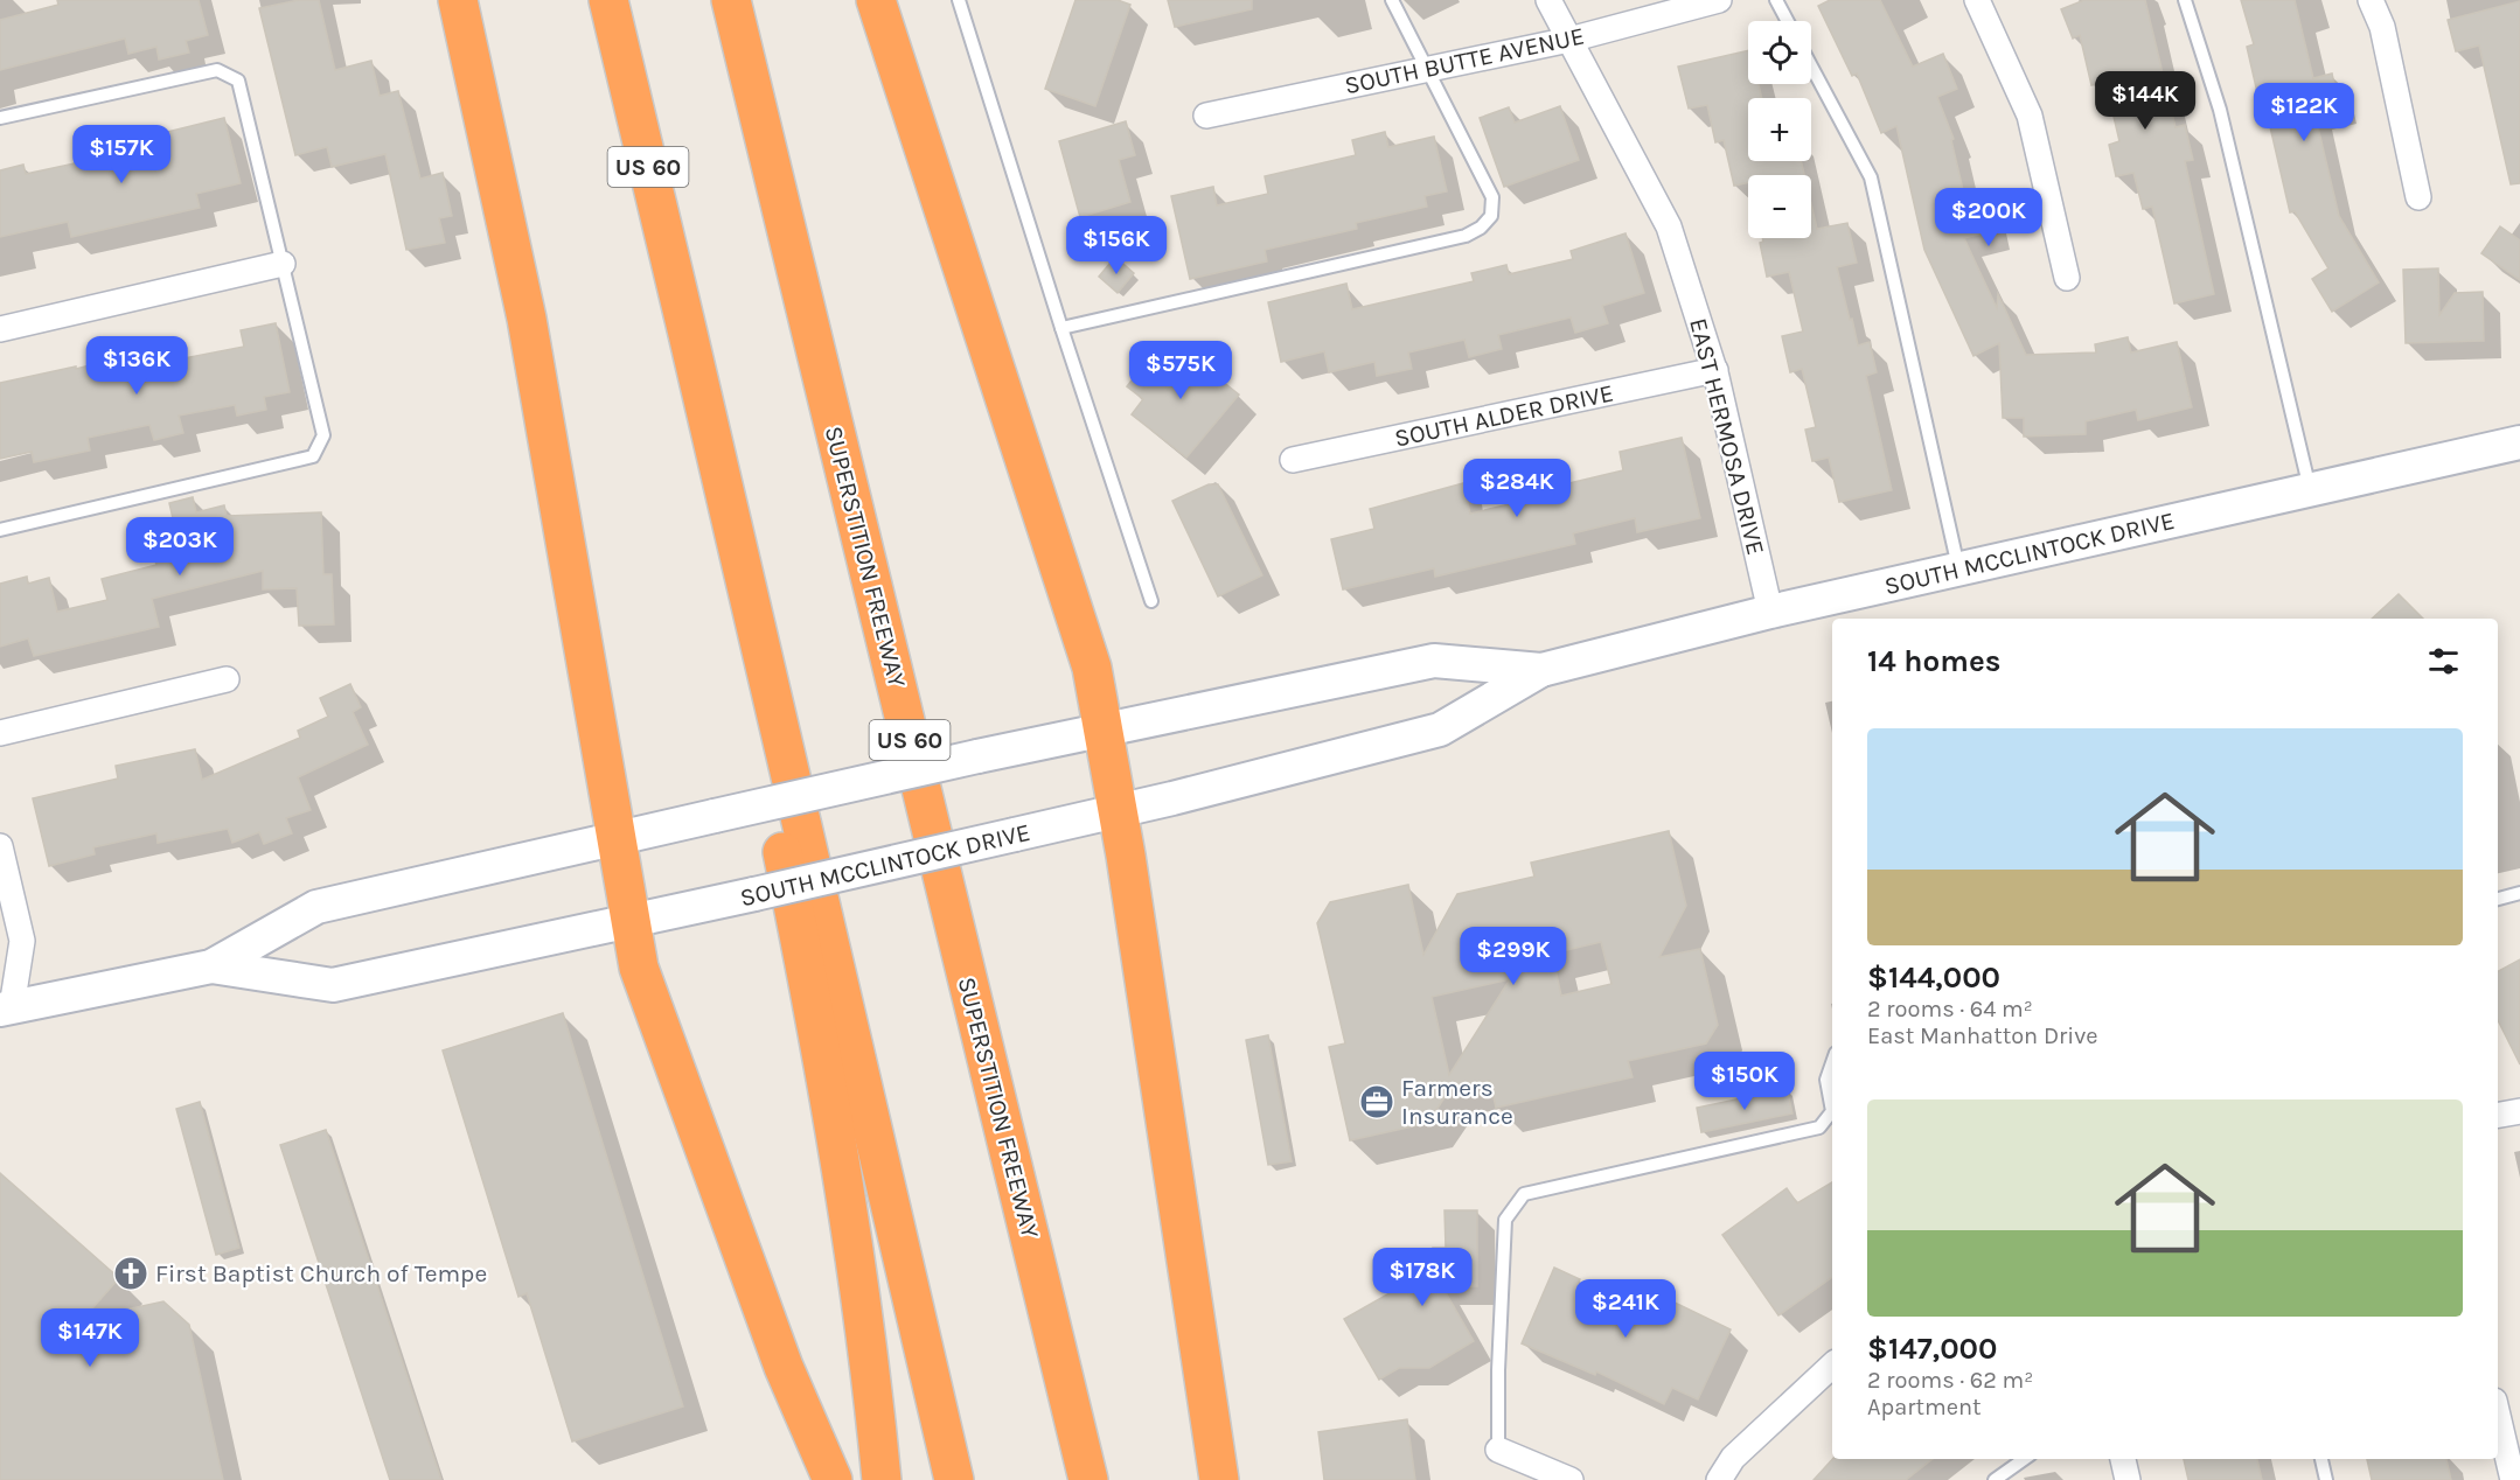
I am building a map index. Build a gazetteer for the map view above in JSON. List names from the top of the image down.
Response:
{
  "streets": {
    "highway": ["US 60", "SUPERSTITION FREEWAY"],
    "main road": ["SOUTH MCCLINTOCK DRIVE"],
    "street": ["SOUTH BUTTE AVENUE", "SOUTH ALDER DRIVE", "EAST HERMOSA DRIVE"]
  },
  "crossings": [
    ["SOUTH BUTTE AVENUE", "EAST HERMOSA DRIVE"],
    ["SOUTH ALDER DRIVE", "EAST HERMOSA DRIVE"],
    ["EAST HERMOSA DRIVE", "SOUTH MCCLINTOCK DRIVE"]
  ],
  "places": {
    "office": ["Farmers Insurance"],
    "church": ["First Baptist Church of Tempe"]
  },
  "page": {
    "map_buttons": ["+", "−"],
    "price": [
      "$144K",
      "$122K",
      "$157K",
      "$200K",
      "$156K",
      "$136K",
      "$575K",
      "$284K",
      "$203K",
      "$299K",
      "$150K",
      "$178K",
      "$241K",
      "$147K"
    ],
    "heading": "14 homes",
    "list": [
      {
        "name": "$144,000",
        "note": "2 rooms · 64 m² · East Manhatton Drive"
      },
      {
        "name": "$147,000",
        "note": "2 rooms · 62 m² · Apartment"
      }
    ]
  }
}
